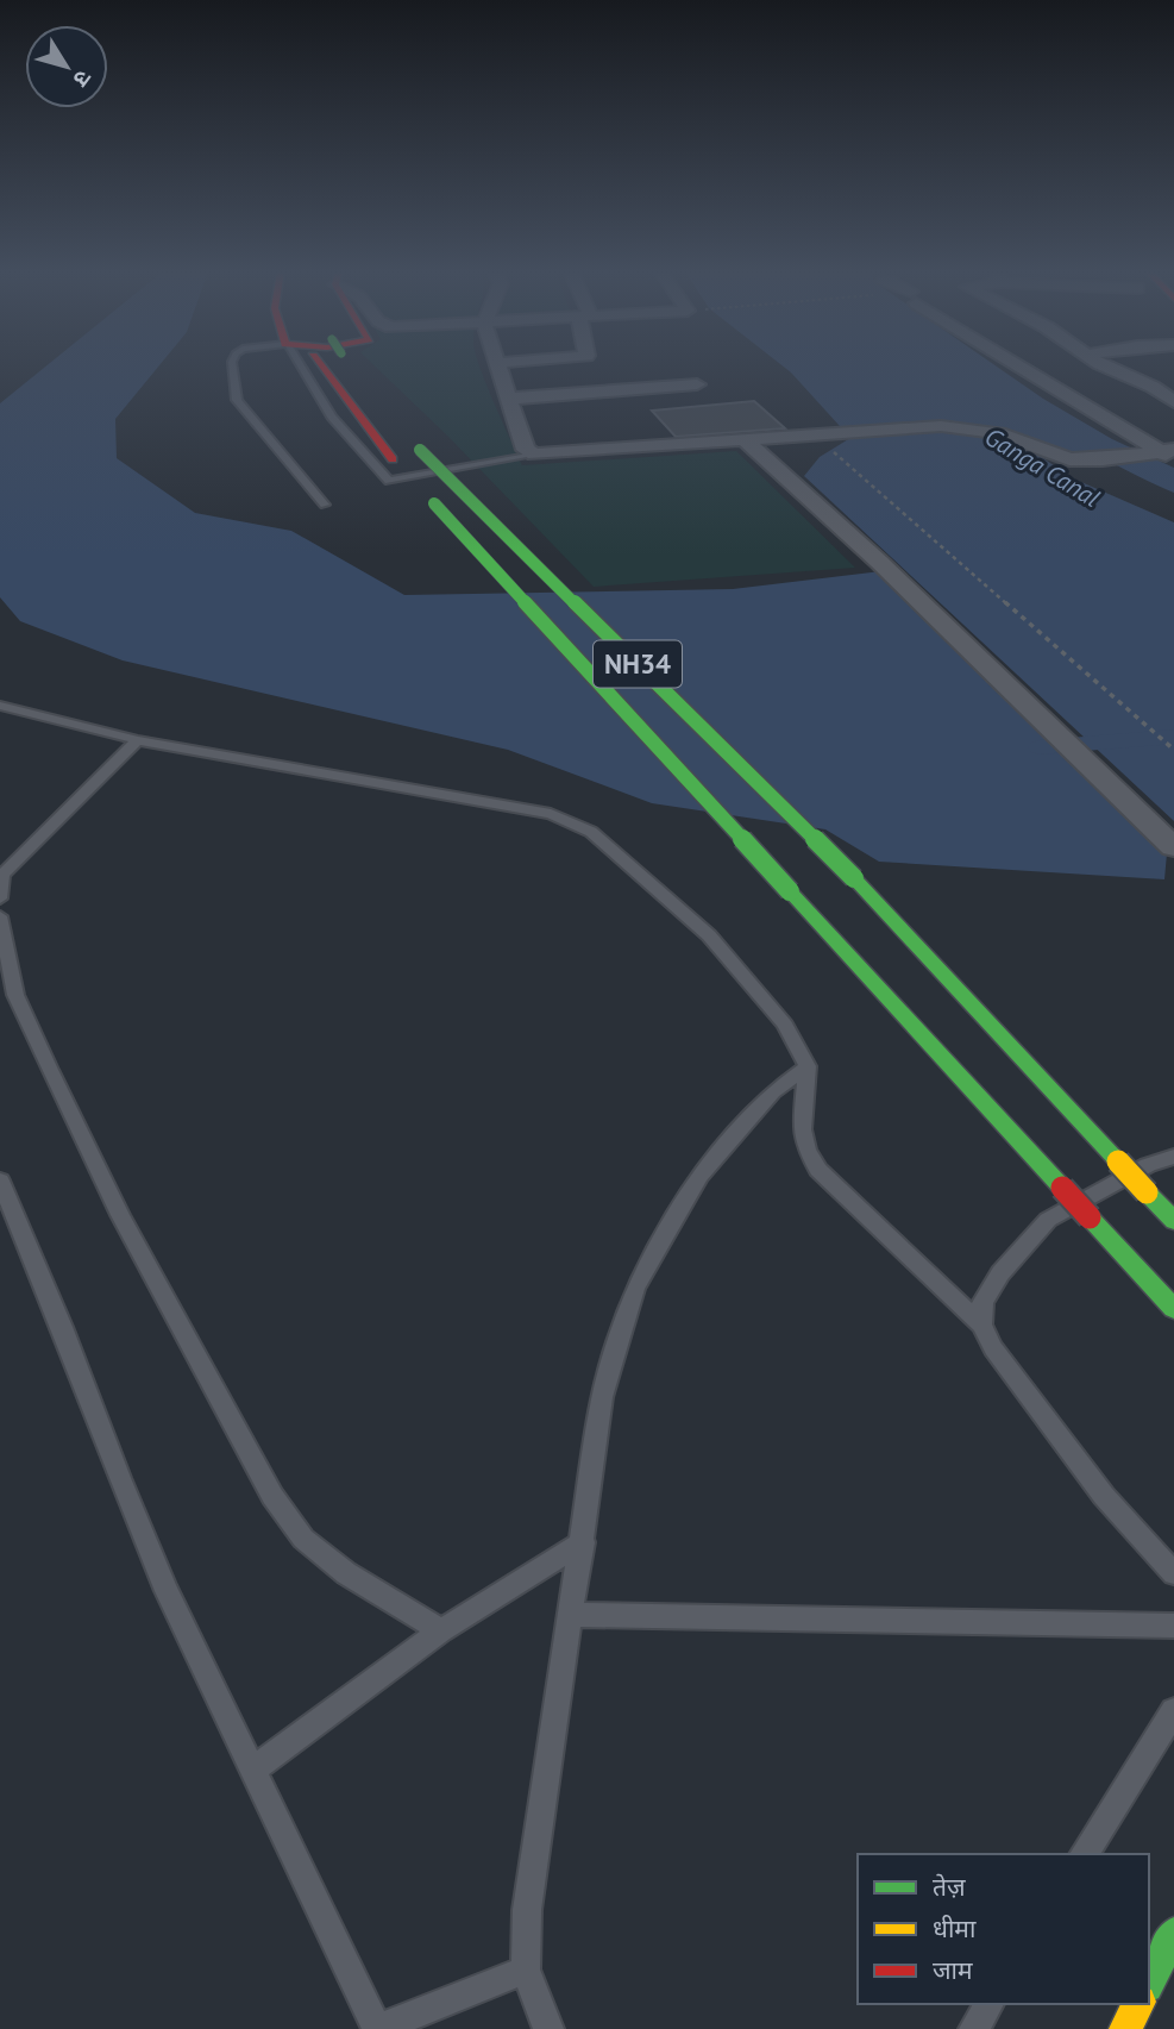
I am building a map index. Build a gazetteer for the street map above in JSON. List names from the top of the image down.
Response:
{
  "streets": {
    "main road": ["NH34"]
  },
  "water": ["Ganga Canal"],
  "legend": ["तेज़", "धीमा", "जाम"],
  "north": "bottom right"
}
